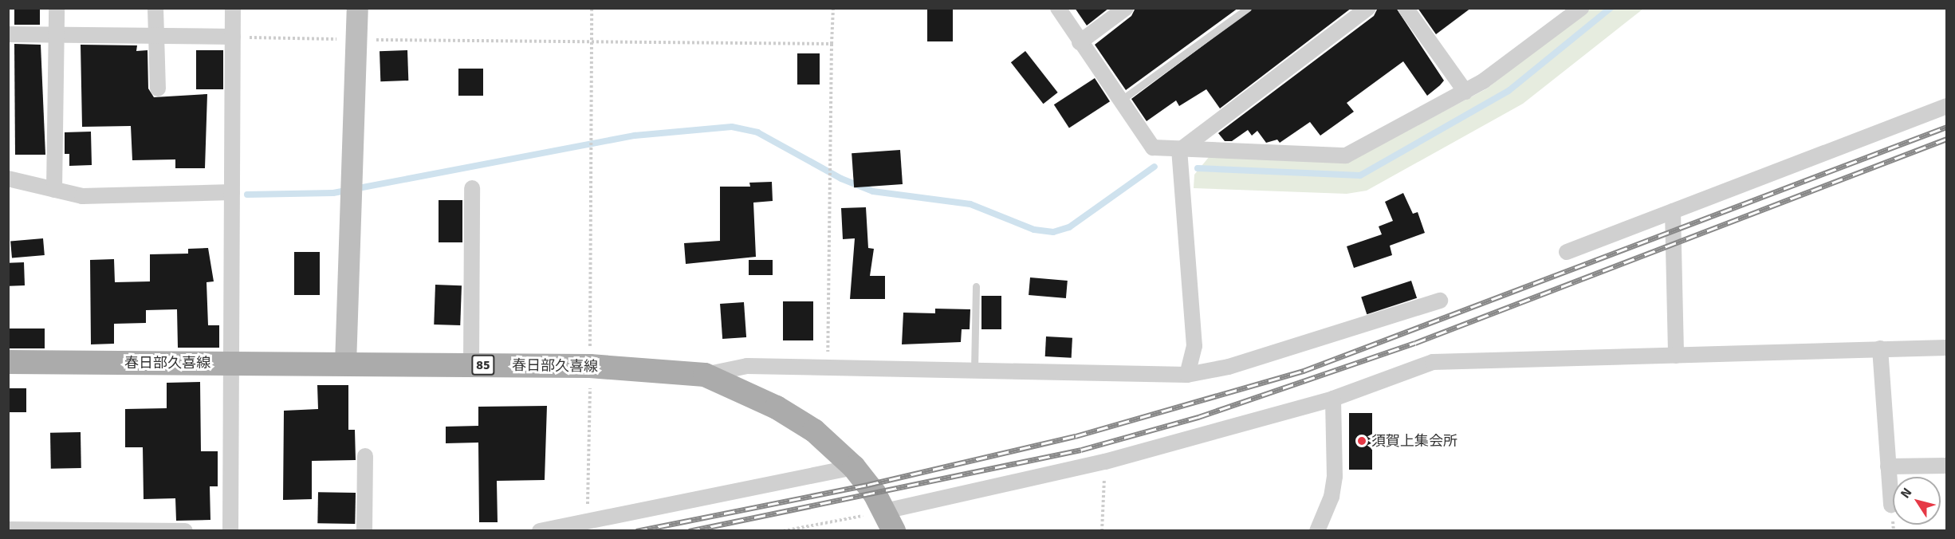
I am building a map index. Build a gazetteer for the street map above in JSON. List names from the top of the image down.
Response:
{
  "streets": {
    "main road": ["春日部久喜線", "85"]
  },
  "places": ["須賀上集会所"],
  "north": "top left"
}
